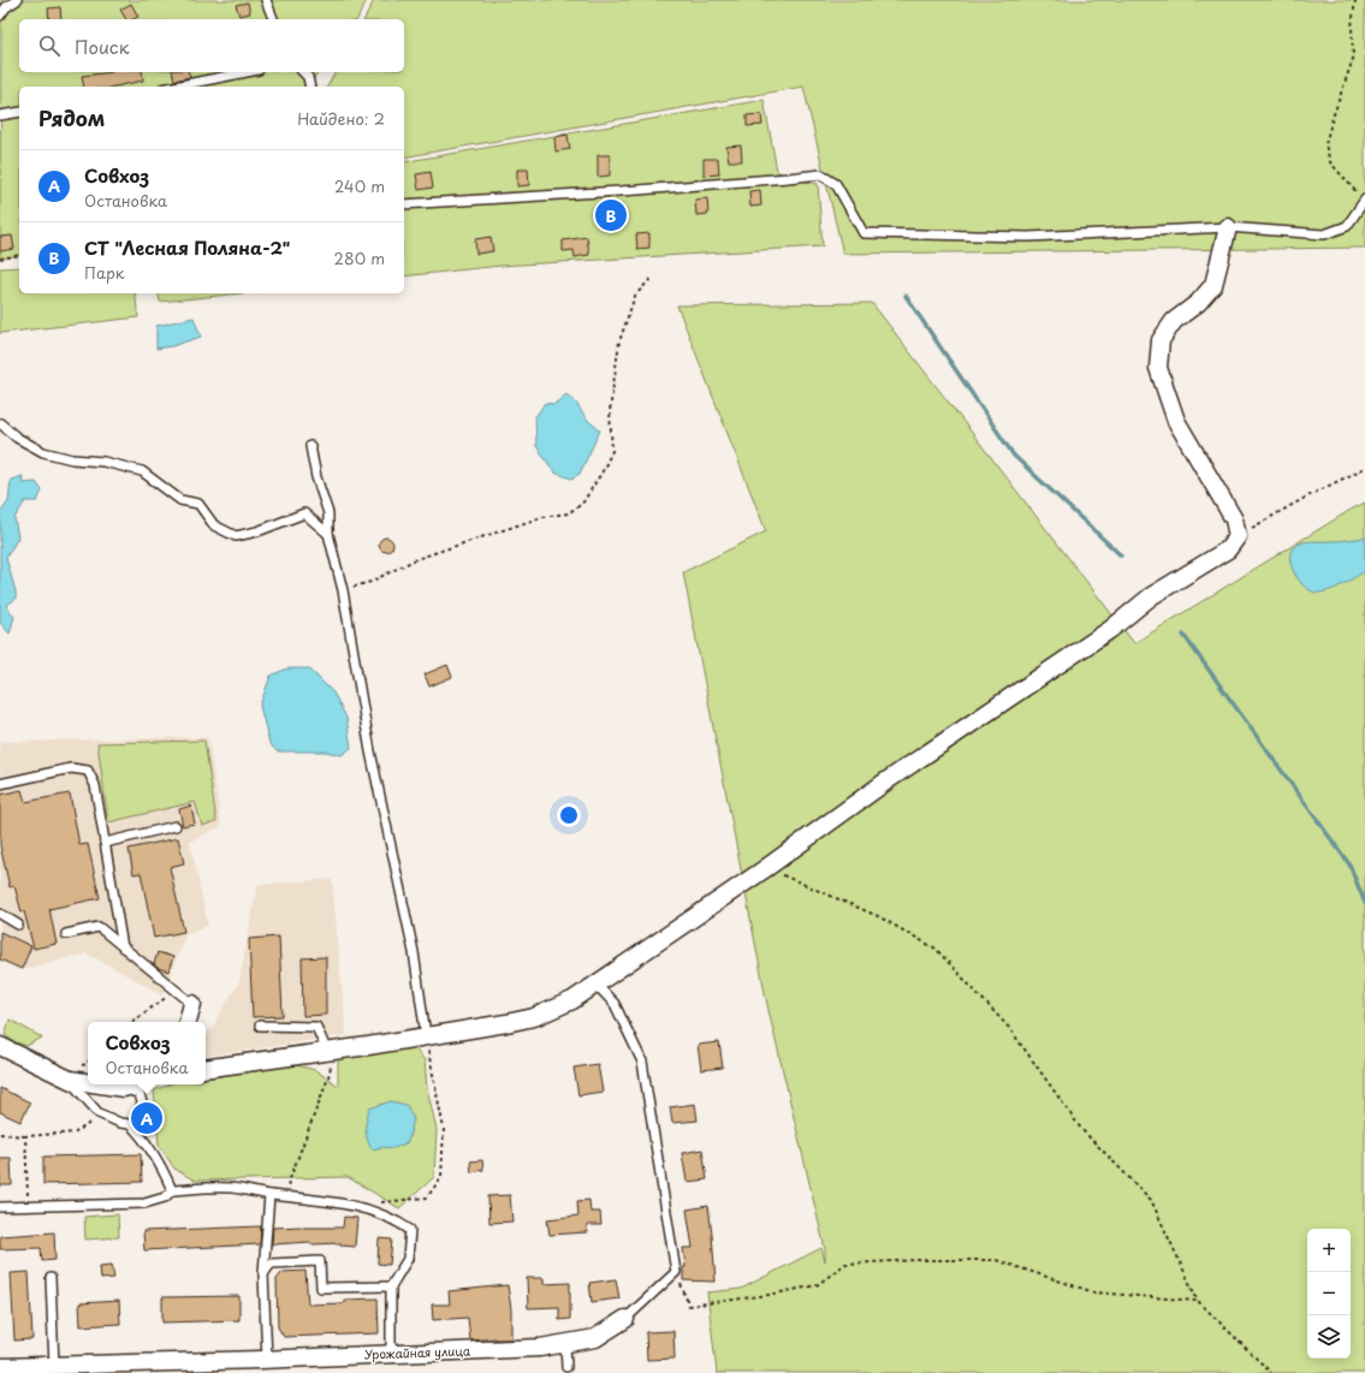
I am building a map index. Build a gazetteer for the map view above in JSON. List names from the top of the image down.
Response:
{
  "streets": {
    "street": ["Урожайная улица"]
  },
  "page": {
    "search": "Поиск",
    "heading": ["Рядом", "Найдено: 2"],
    "list": [
      {
        "mark": "A",
        "name": "Совхоз",
        "note": "Остановка",
        "value": "240 m"
      },
      {
        "mark": "B",
        "name": "СТ \"Лесная Поляна-2\"",
        "note": "Парк",
        "value": "280 m"
      }
    ],
    "pins": ["B", "A"],
    "popup": ["Совхоз", "Остановка"],
    "map_buttons": ["+", "−"]
  }
}
